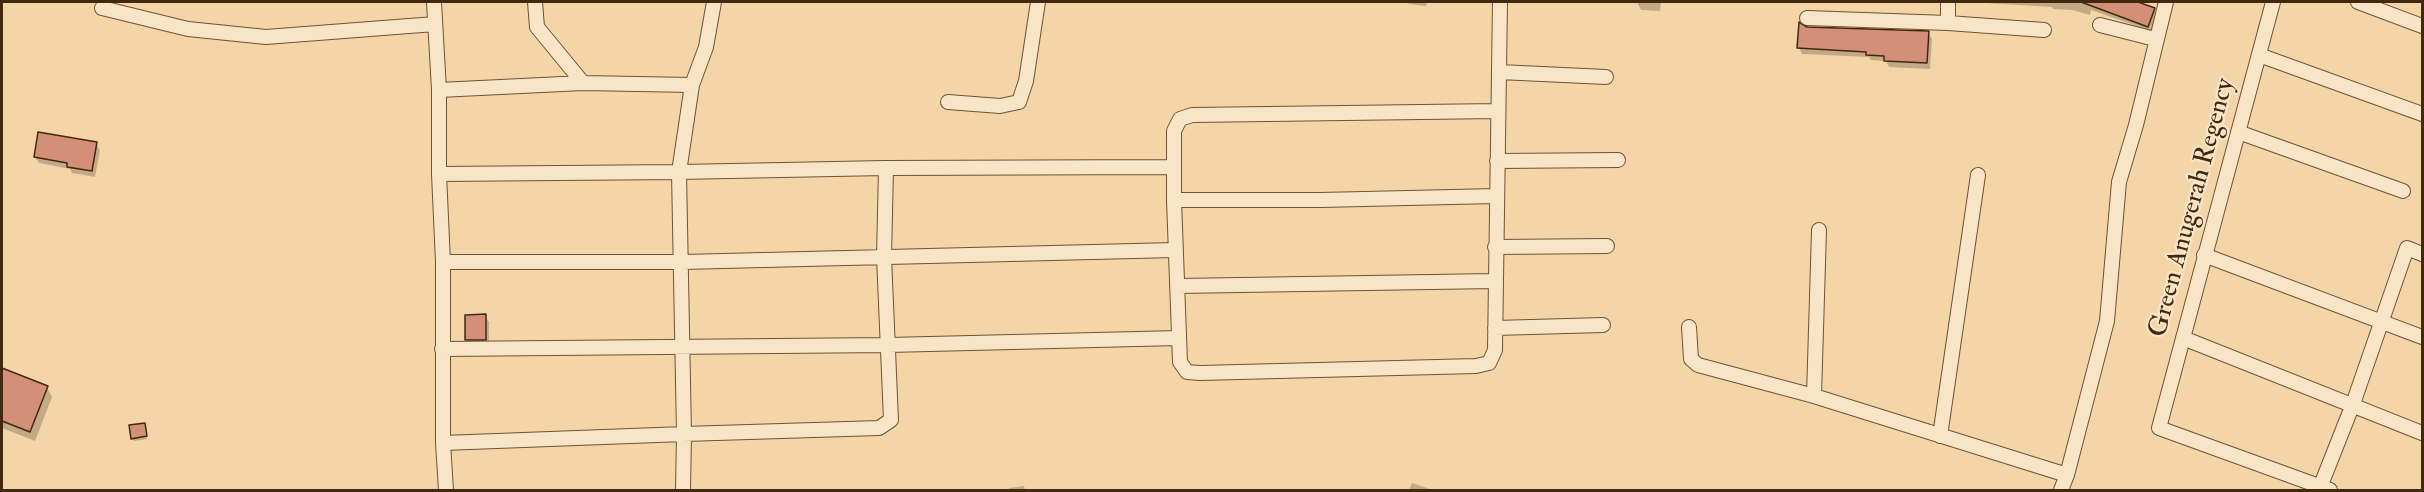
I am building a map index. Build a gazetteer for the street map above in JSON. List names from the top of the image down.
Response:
{
  "streets": {
    "street": ["Green Anugerah Regency"]
  }
}
